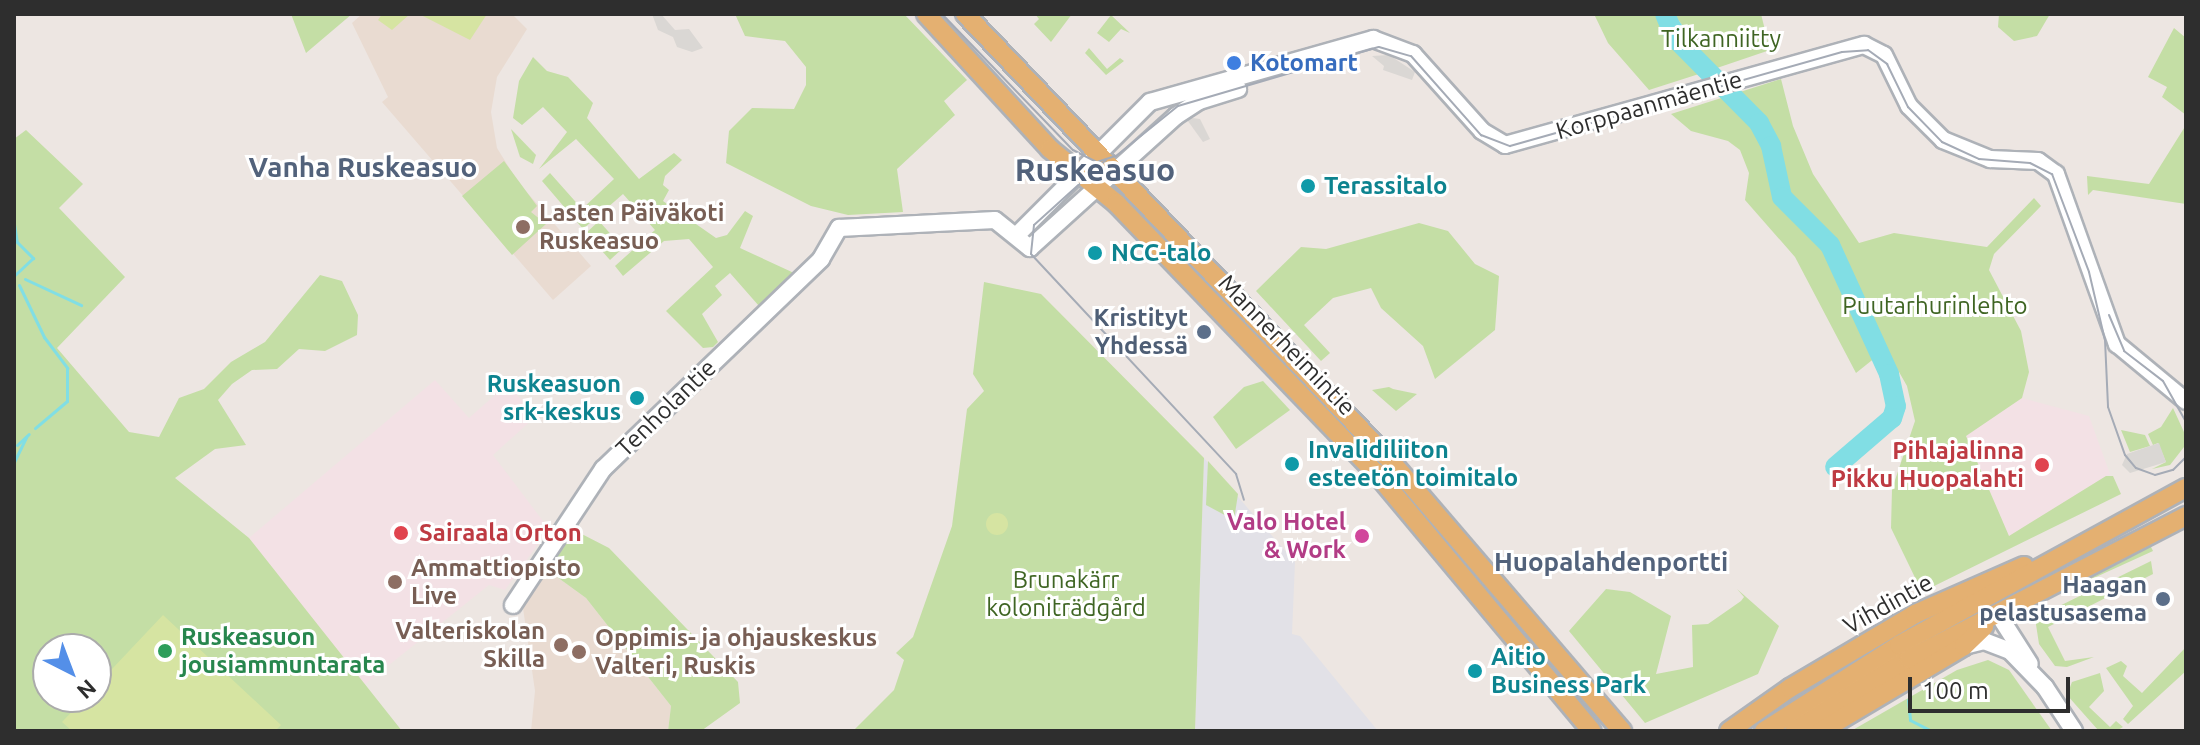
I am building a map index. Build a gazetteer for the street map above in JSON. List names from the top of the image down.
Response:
{
  "streets": {
    "main road": ["Mannerheimintie", "Vihdintie"],
    "street": ["Korppaanmäentie", "Tenholantie"]
  },
  "districts": ["Vanha Ruskeasuo", "Ruskeasuo", "Huopalahdenportti"],
  "parks": ["Tilkanniitty", "Puutarhurinlehto", "Brunakärr koloniträdgård"],
  "places": [
    "Kotomart",
    "Terassitalo",
    "Lasten Päiväkoti Ruskeasuo",
    "NCC-talo",
    "Kristityt Yhdessä",
    "Ruskeasuon srk-keskus",
    "Invalidiliiton esteetön toimitalo",
    "Pihlajalinna Pikku Huopalahti",
    "Sairaala Orton",
    "Valo Hotel & Work",
    "Ammattiopisto Live",
    "Haagan pelastusasema",
    "Valteriskolan Skilla",
    "Ruskeasuon jousiammuntarata",
    "Oppimis- ja ohjauskeskus Valteri, Ruskis",
    "Aitio Business Park"
  ],
  "scale_bar": "100 m",
  "north": "bottom right"
}
